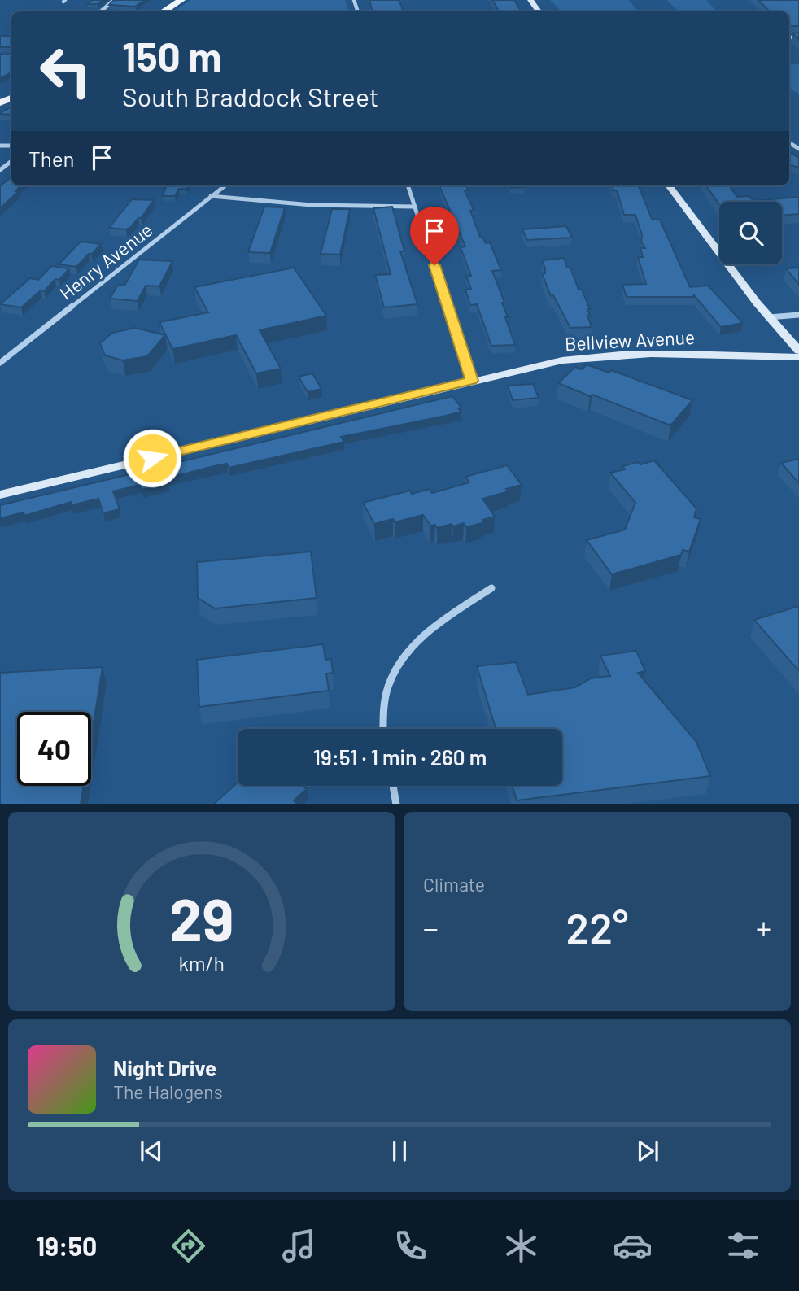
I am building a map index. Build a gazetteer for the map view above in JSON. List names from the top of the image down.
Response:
{
  "streets": {
    "street": ["Henry Avenue", "Bellview Avenue"]
  },
  "page": {
    "turn": ["150 m", "South Braddock Street"],
    "then": "Then",
    "limit": "40",
    "trip": "19:51 · 1 min · 260 m",
    "tile": "Climate",
    "heat": ["−", "22°", "+"],
    "song": ["Night Drive", "The Halogens"],
    "tabs": "19:50",
    "gauge": ["29", "km/h"]
  }
}
